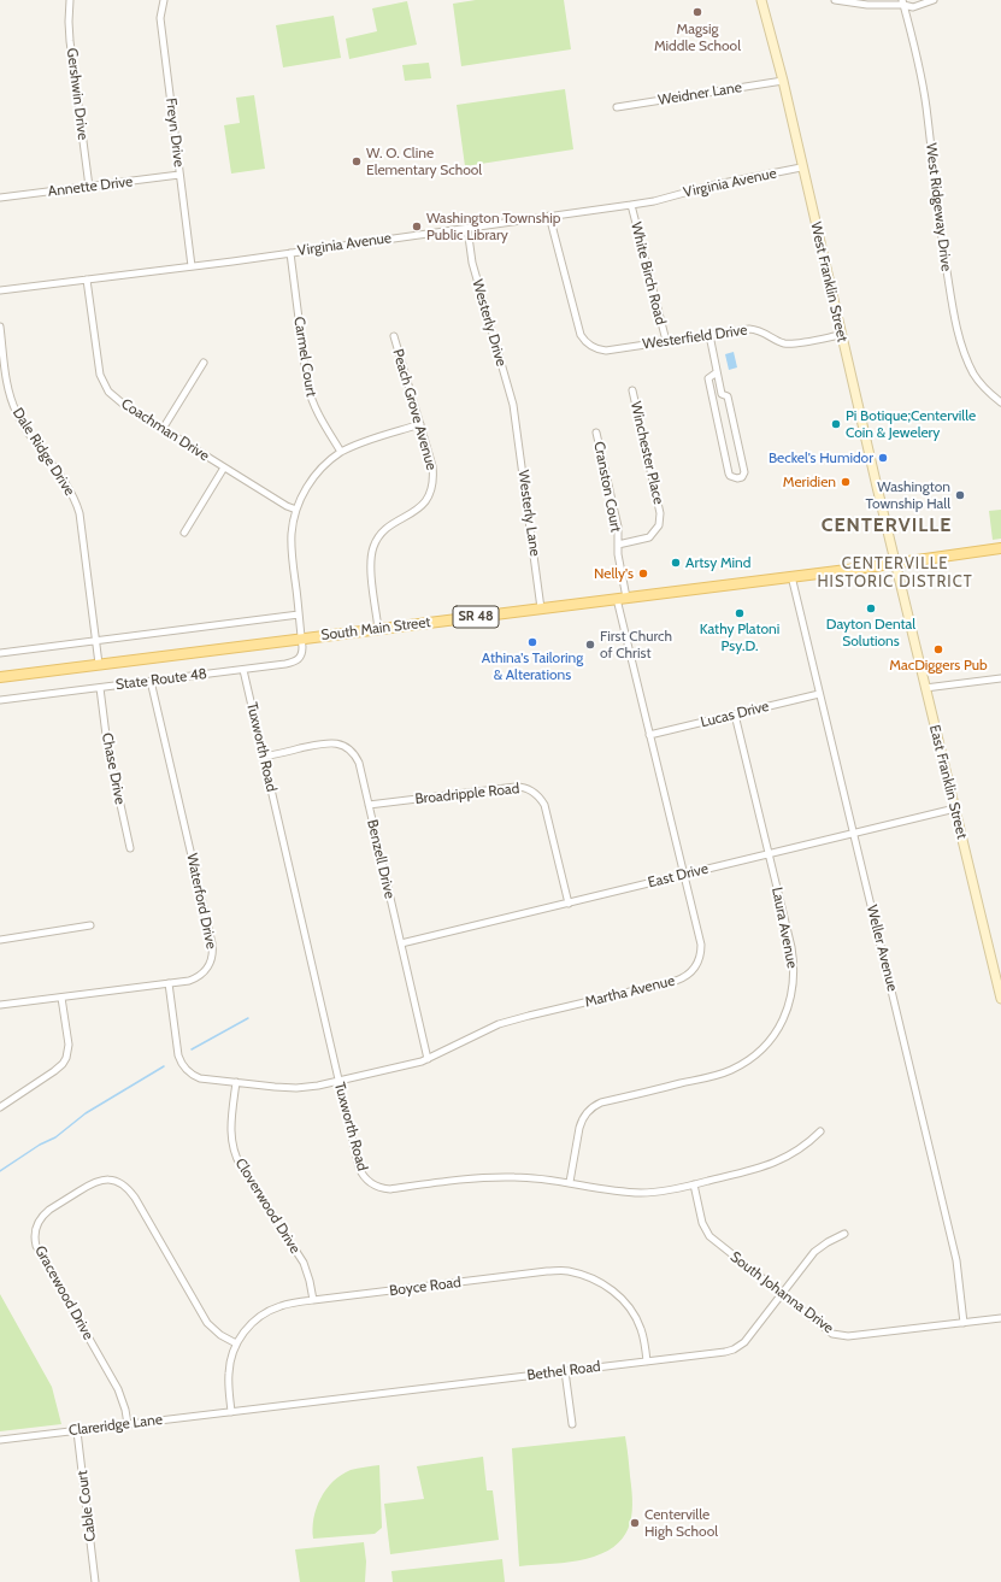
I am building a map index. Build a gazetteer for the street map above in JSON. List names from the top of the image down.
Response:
{
  "streets": {
    "main road": [
      "West Franklin Street",
      "SR 48",
      "South Main Street",
      "East Franklin Street"
    ],
    "street": [
      "Gershwin Drive",
      "Weidner Lane",
      "Freyn Drive",
      "Virginia Avenue",
      "Annette Drive",
      "West Ridgeway Drive",
      "White Birch Road",
      "Westerly Drive",
      "Westerfield Drive",
      "Carmel Court",
      "Peach Grove Avenue",
      "Coachman Drive",
      "Dale Ridge Drive",
      "Winchester Place",
      "Cranston Court",
      "Westerly Lane",
      "State Route 48",
      "Lucas Drive",
      "Tuxworth Road",
      "Chase Drive",
      "Broadripple Road",
      "Benzell Drive",
      "East Drive",
      "Waterford Drive",
      "Laura Avenue",
      "Weller Avenue",
      "Martha Avenue",
      "Cloverwood Drive",
      "Boyce Road",
      "Gracewood Drive",
      "South Johanna Drive",
      "Bethel Road",
      "Clareridge Lane",
      "Cable Court"
    ]
  },
  "crossings": [
    ["Gershwin Drive", "Annette Drive"],
    ["Weidner Lane", "West Franklin Street"],
    ["Freyn Drive", "Virginia Avenue"],
    ["Freyn Drive", "Annette Drive"],
    ["Virginia Avenue", "White Birch Road"],
    ["Virginia Avenue", "West Franklin Street"],
    ["Virginia Avenue", "Westerly Drive"],
    ["Virginia Avenue", "Westerfield Drive"],
    ["Virginia Avenue", "Carmel Court"],
    ["Virginia Avenue", "Coachman Drive"],
    ["White Birch Road", "Westerfield Drive"],
    ["West Franklin Street", "Westerfield Drive"],
    ["West Franklin Street", "SR 48"],
    ["West Franklin Street", "South Main Street"],
    ["West Franklin Street", "East Franklin Street"],
    ["Westerly Drive", "Westerly Lane"],
    ["Carmel Court", "State Route 48"],
    ["Peach Grove Avenue", "South Main Street"],
    ["Peach Grove Avenue", "State Route 48"],
    ["Coachman Drive", "State Route 48"],
    ["Dale Ridge Drive", "South Main Street"],
    ["Winchester Place", "Cranston Court"],
    ["Cranston Court", "South Main Street"],
    ["Cranston Court", "Martha Avenue"],
    ["Westerly Lane", "South Main Street"],
    ["SR 48", "South Main Street"],
    ["SR 48", "East Franklin Street"],
    ["South Main Street", "State Route 48"],
    ["South Main Street", "East Franklin Street"],
    ["South Main Street", "Weller Avenue"],
    ["South Main Street", "Martha Avenue"],
    ["State Route 48", "Tuxworth Road"],
    ["State Route 48", "Chase Drive"],
    ["State Route 48", "Waterford Drive"],
    ["Lucas Drive", "Laura Avenue"],
    ["Lucas Drive", "Weller Avenue"],
    ["Lucas Drive", "Martha Avenue"],
    ["Tuxworth Road", "Benzell Drive"],
    ["Tuxworth Road", "Laura Avenue"],
    ["Tuxworth Road", "Martha Avenue"],
    ["Tuxworth Road", "South Johanna Drive"],
    ["East Franklin Street", "East Drive"],
    ["Broadripple Road", "Benzell Drive"],
    ["Broadripple Road", "East Drive"],
    ["Benzell Drive", "East Drive"],
    ["Benzell Drive", "Martha Avenue"],
    ["East Drive", "Laura Avenue"],
    ["East Drive", "Weller Avenue"],
    ["East Drive", "Martha Avenue"],
    ["Waterford Drive", "Martha Avenue"],
    ["Weller Avenue", "South Johanna Drive"],
    ["Martha Avenue", "Cloverwood Drive"],
    ["Cloverwood Drive", "Boyce Road"],
    ["Boyce Road", "Gracewood Drive"],
    ["Boyce Road", "Bethel Road"],
    ["Boyce Road", "Clareridge Lane"],
    ["Gracewood Drive", "Clareridge Lane"],
    ["South Johanna Drive", "Bethel Road"],
    ["Bethel Road", "Clareridge Lane"],
    ["Clareridge Lane", "Cable Court"]
  ],
  "districts": ["CENTERVILLE", "CENTERVILLE HISTORIC DISTRICT"],
  "places": [
    "Magsig Middle School",
    "W. O. Cline Elementary School",
    "Washington Township Public Library",
    "Pi Botique;Centerville Coin & Jewelery",
    "Beckel's Humidor",
    "Meridien",
    "Washington Township Hall",
    "Artsy Mind",
    "Nelly's",
    "Dayton Dental Solutions",
    "Kathy Platoni Psy.D.",
    "Athina's Tailoring & Alterations",
    "First Church of Christ",
    "MacDiggers Pub",
    "Centerville High School"
  ]
}
